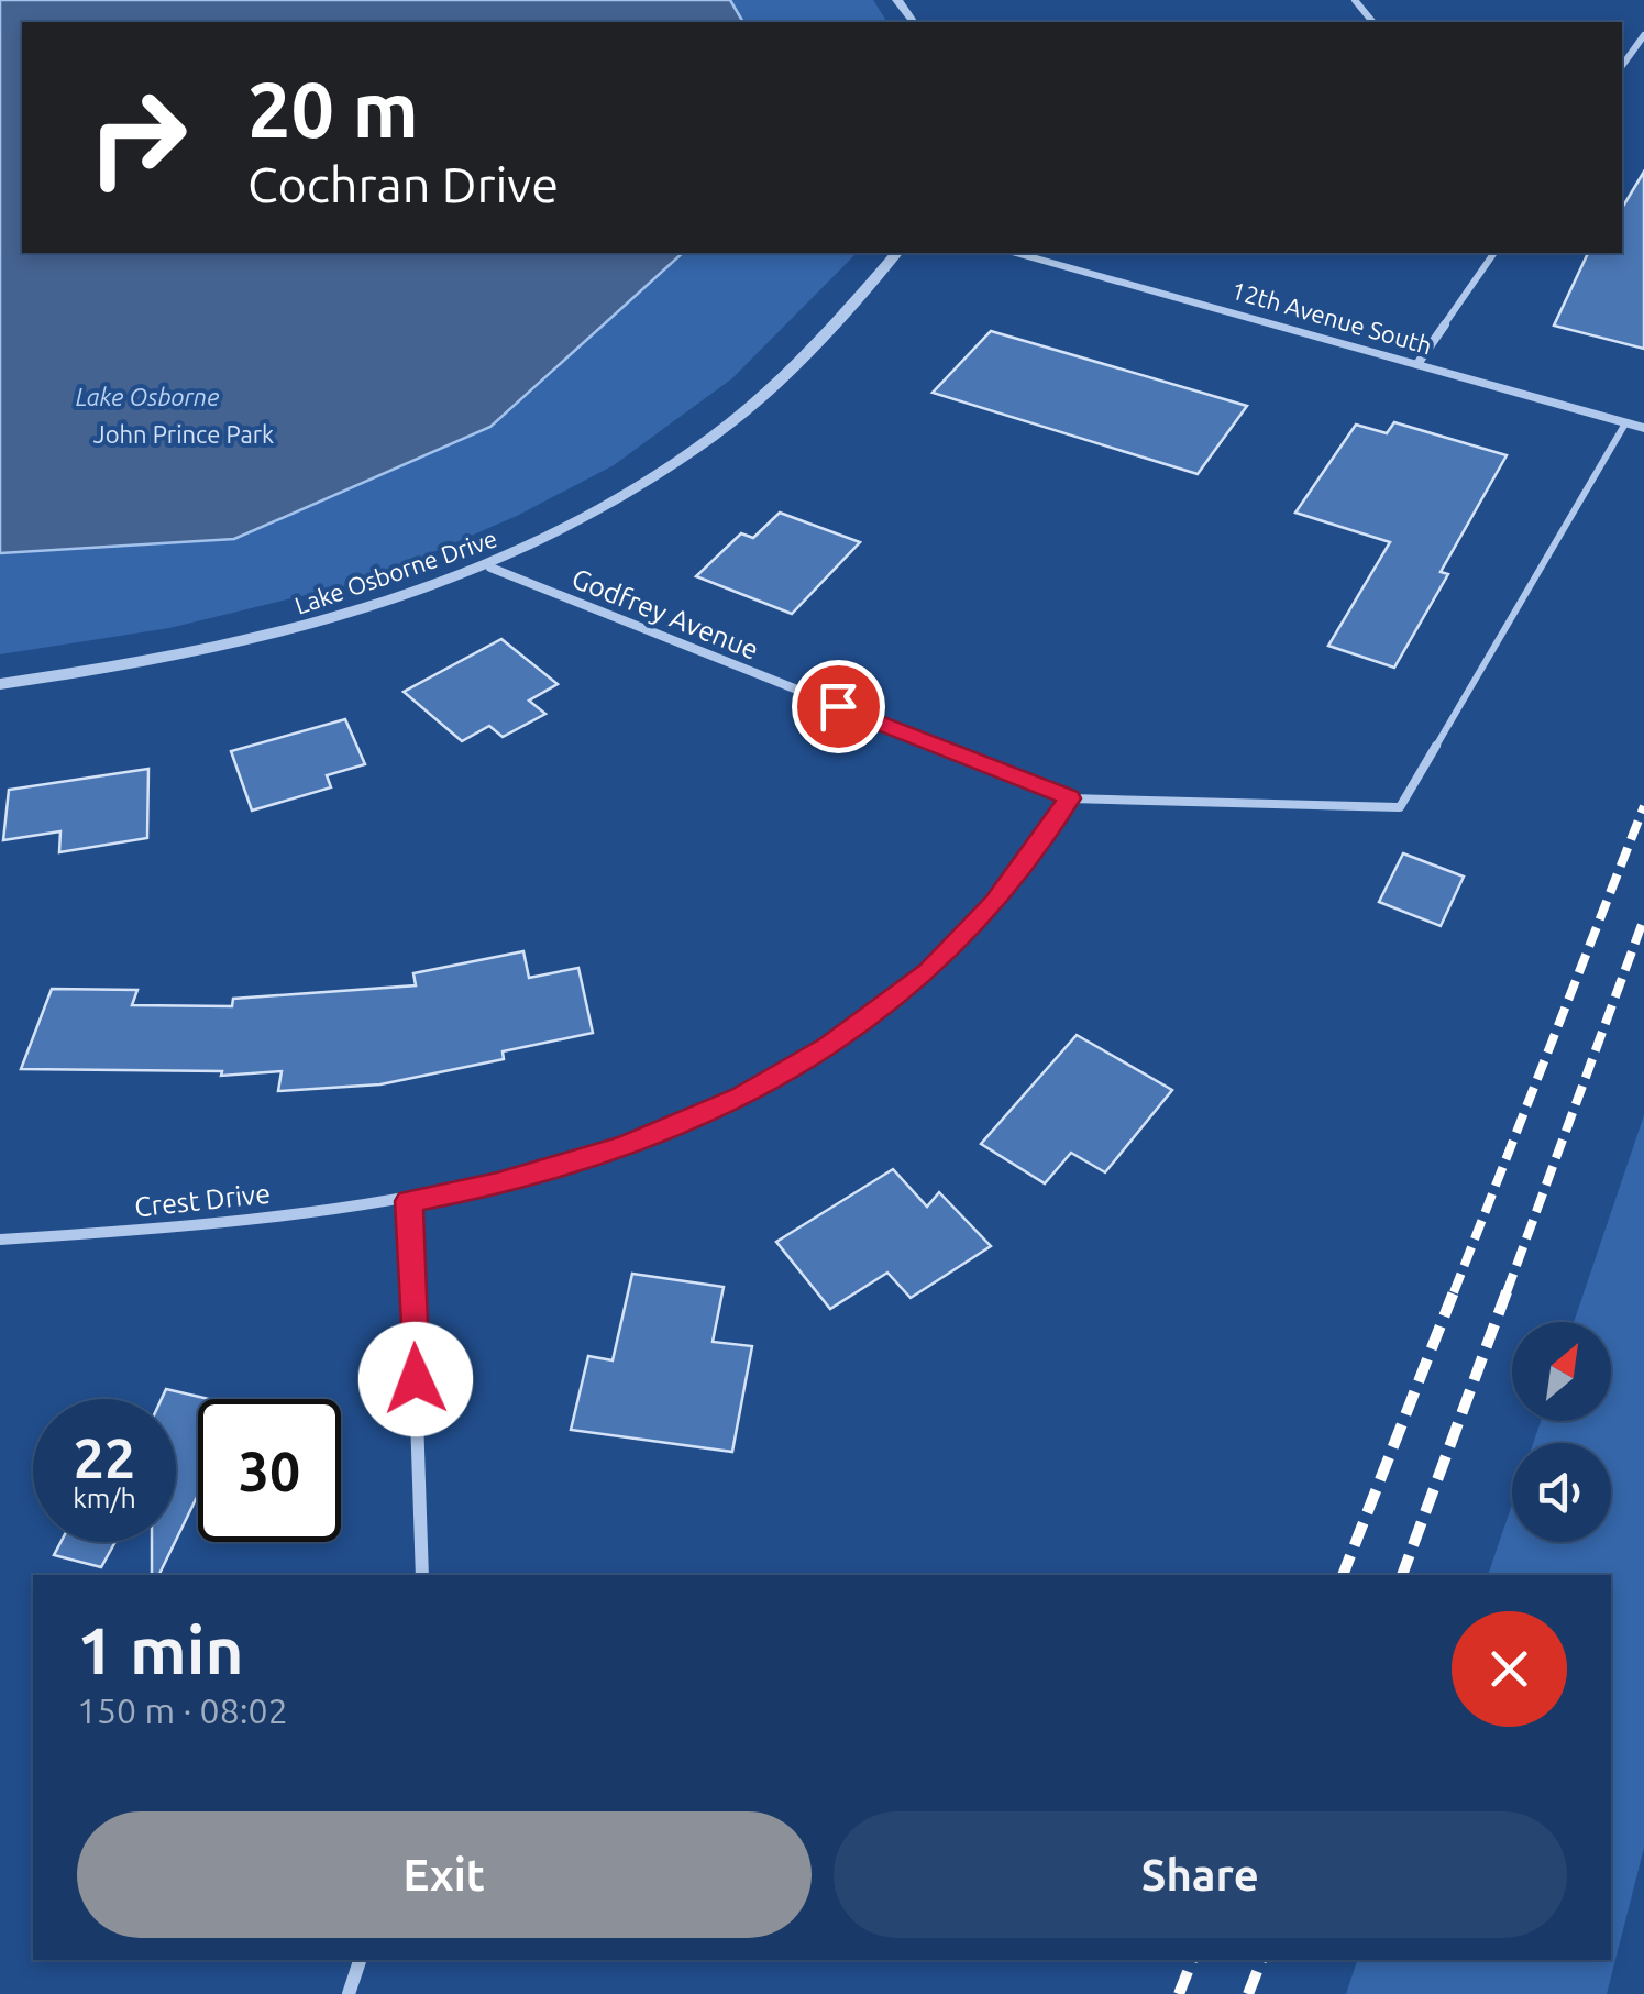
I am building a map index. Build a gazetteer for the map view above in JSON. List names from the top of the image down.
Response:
{
  "streets": {
    "street": [
      "12th Avenue South",
      "Lake Osborne Drive",
      "Godfrey Avenue",
      "Crest Drive"
    ]
  },
  "crossings": [
    ["Lake Osborne Drive", "Godfrey Avenue"],
    ["Godfrey Avenue", "Crest Drive"]
  ],
  "water": ["Lake Osborne"],
  "parks": ["John Prince Park"],
  "north": "top right",
  "page": {
    "turn": ["20 m", "Cochran Drive"],
    "speed": "22 km/h",
    "limit": "30",
    "heading": ["1 min", "150 m · 08:02"],
    "buttons": ["Exit", "Share"]
  }
}
